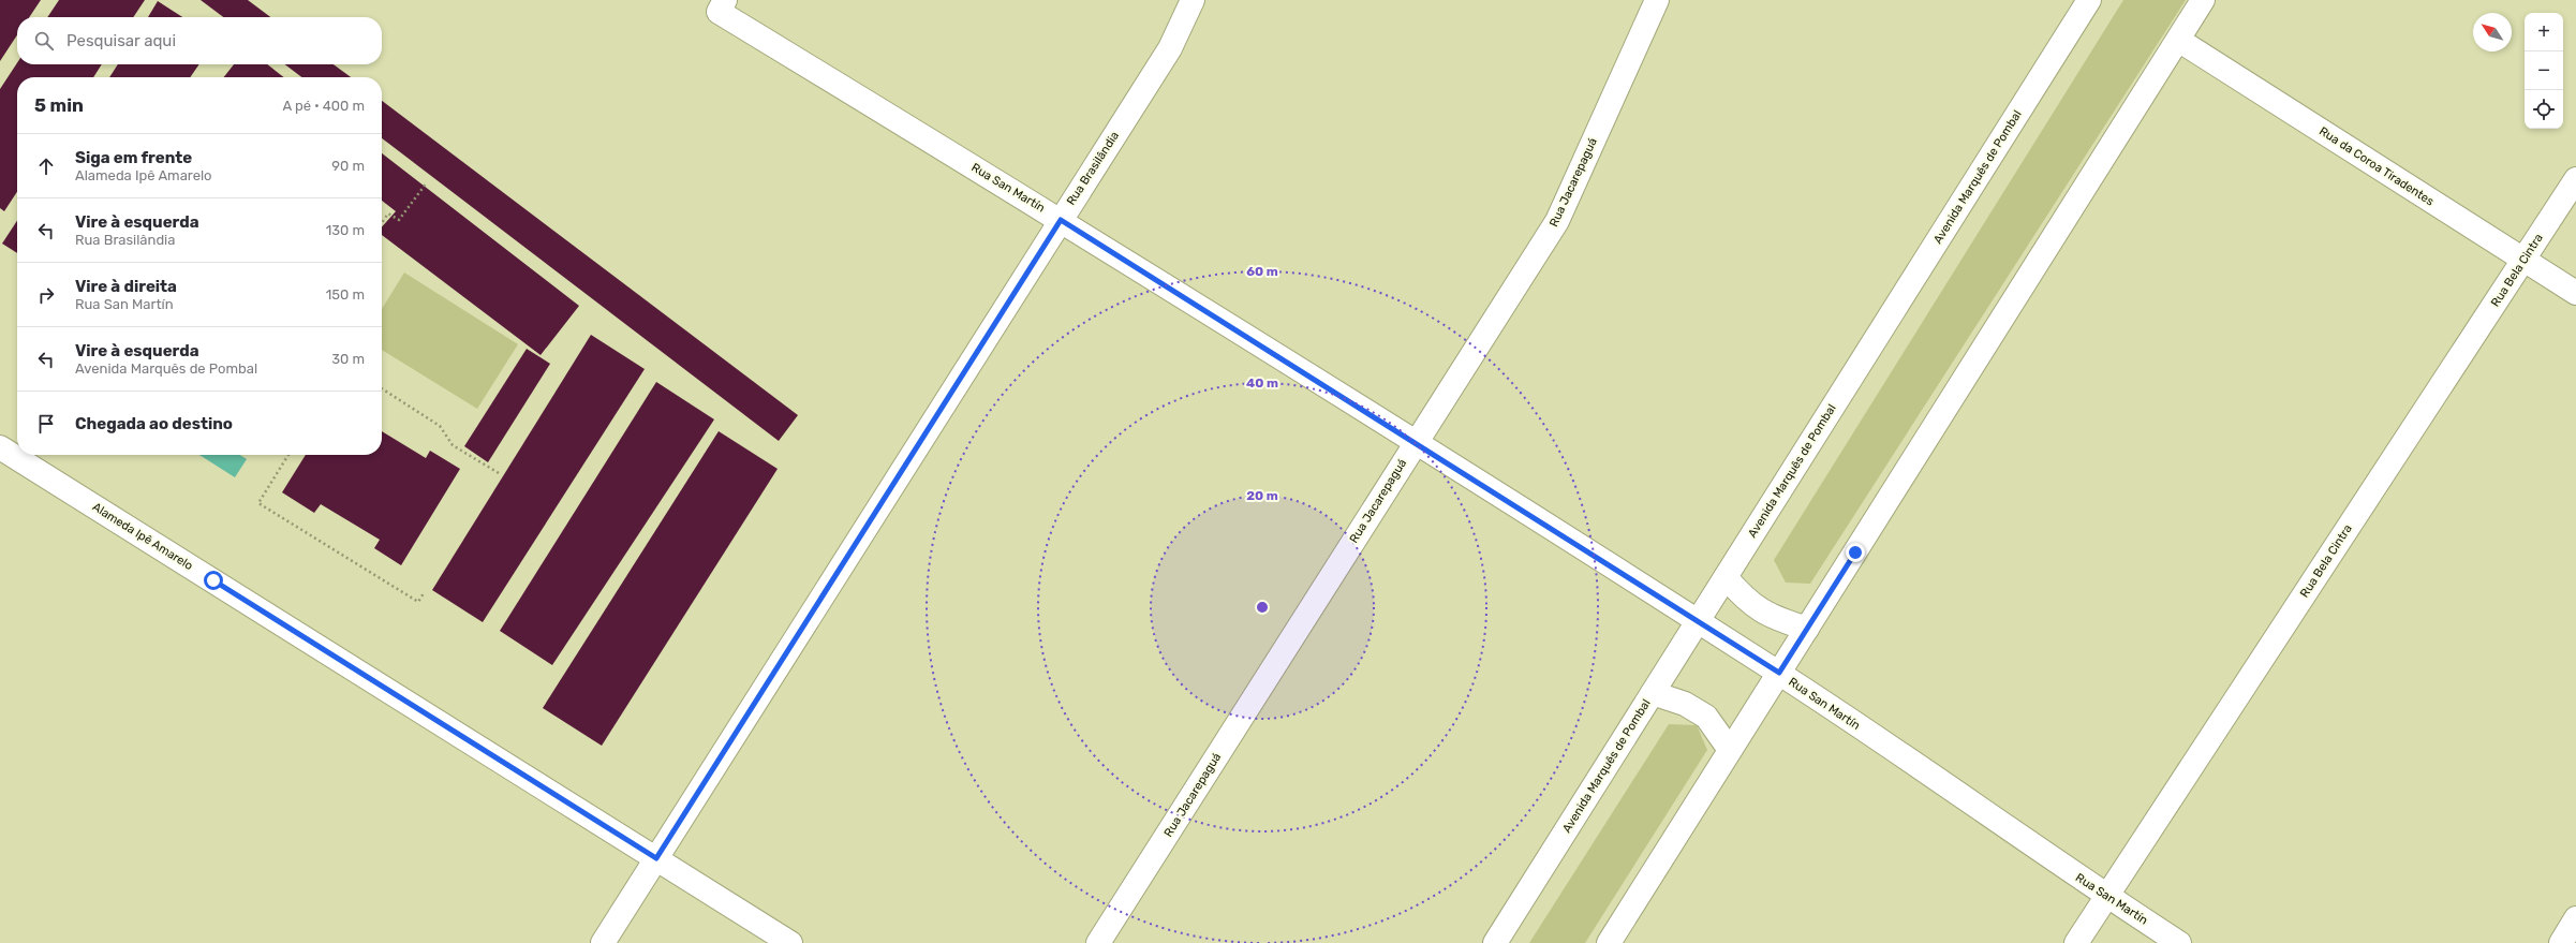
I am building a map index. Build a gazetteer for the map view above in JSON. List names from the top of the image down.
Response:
{
  "streets": {
    "street": [
      "Rua da Coroa Tiradentes",
      "Rua Brasilândia",
      "Avenida Marquês de Pombal",
      "Rua Jacarepaguá",
      "Rua San Martín",
      "Rua Bela Cintra",
      "Alameda Ipê Amarelo"
    ]
  },
  "crossings": [
    ["Rua da Coroa Tiradentes", "Rua Bela Cintra"],
    ["Rua Brasilândia", "Rua San Martín"],
    ["Rua Brasilândia", "Alameda Ipê Amarelo"],
    ["Avenida Marquês de Pombal", "Rua San Martín"],
    ["Rua Jacarepaguá", "Rua San Martín"],
    ["Rua San Martín", "Rua Bela Cintra"]
  ],
  "north": "top left",
  "page": {
    "map_buttons": ["+", "−"],
    "search": "Pesquisar aqui",
    "heading": ["5 min", "A pé · 400 m"],
    "list": [
      ["Siga em frente", "Alameda Ipê Amarelo", "90 m"],
      ["Vire à esquerda", "Rua Brasilândia", "130 m"],
      ["Vire à direita", "Rua San Martín", "150 m"],
      ["Vire à esquerda", "Avenida Marquês de Pombal", "30 m"],
      "Chegada ao destino"
    ]
  },
  "rings": ["60 m", "40 m", "20 m"]
}
